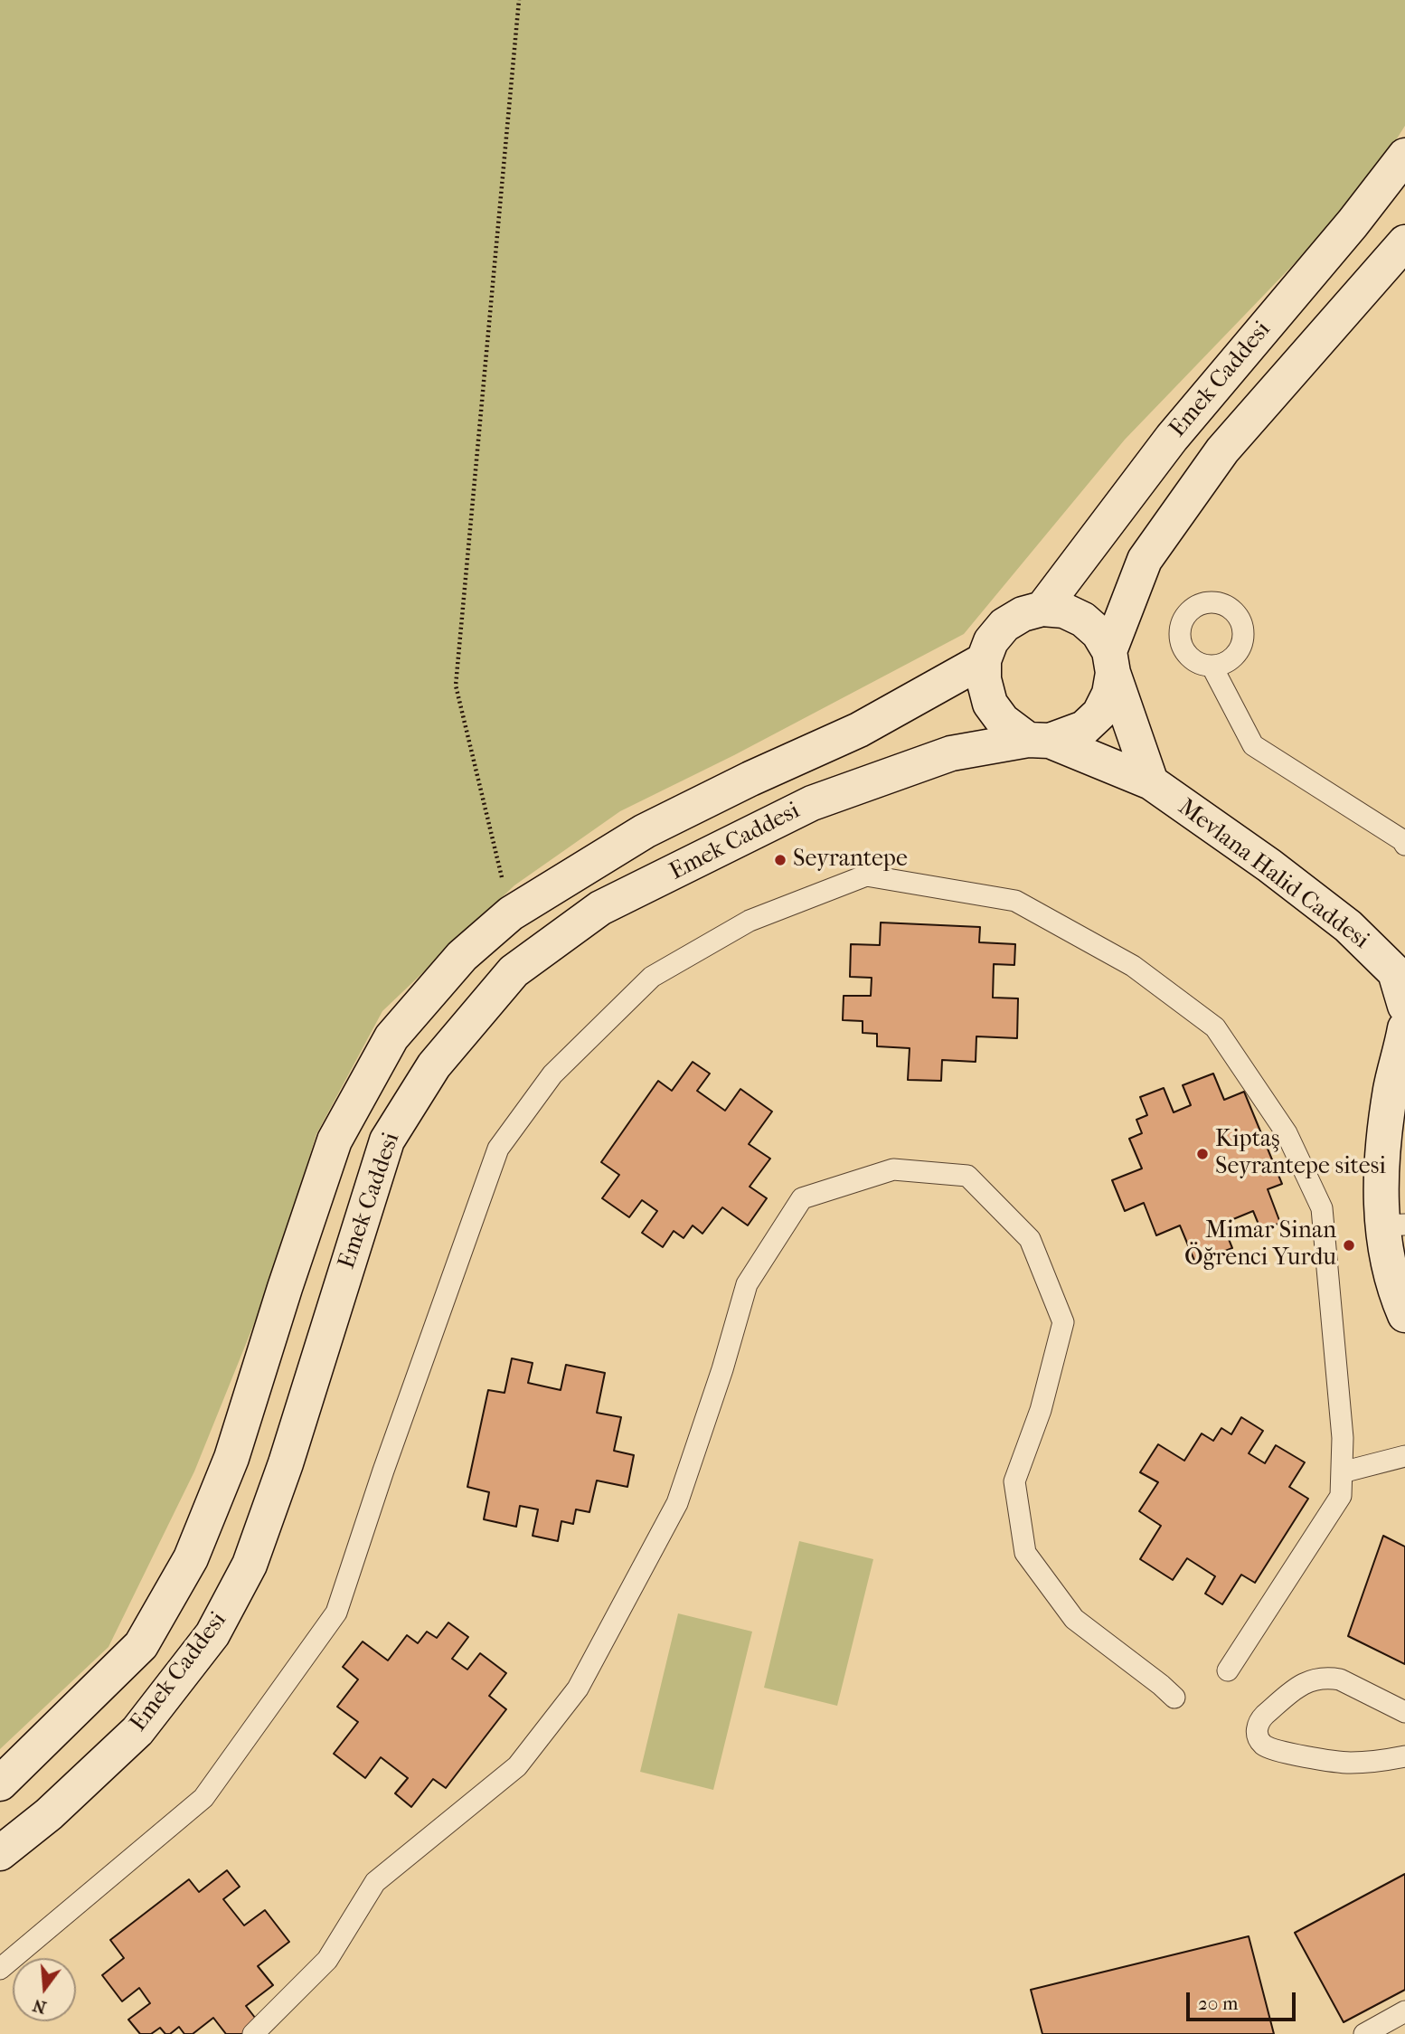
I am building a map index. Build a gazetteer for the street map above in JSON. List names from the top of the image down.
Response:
{
  "streets": {
    "street": ["Emek Caddesi", "Mevlana Halid Caddesi"]
  },
  "crossings": [
    ["Emek Caddesi", "Mevlana Halid Caddesi"]
  ],
  "places": ["Seyrantepe", "Kiptaş Seyrantepe sitesi", "Mimar Sinan Öğrenci Yurdu"],
  "scale_bar": "20 m",
  "north": "bottom"
}
